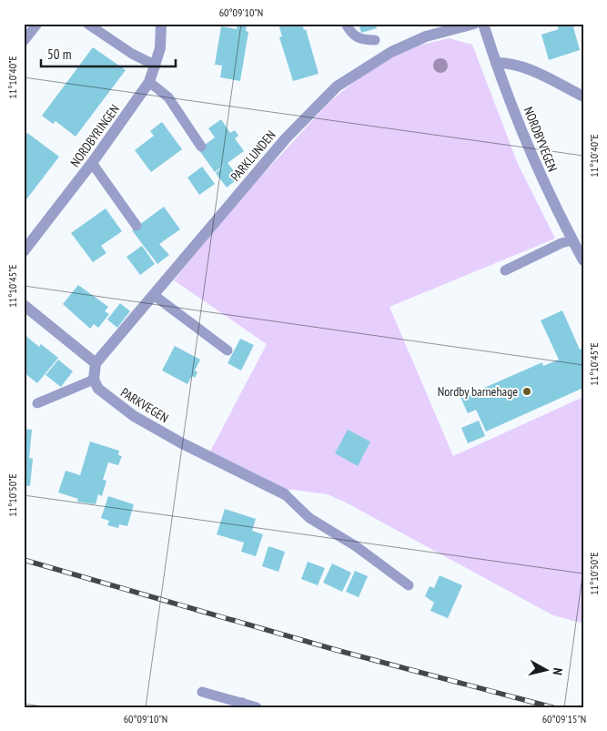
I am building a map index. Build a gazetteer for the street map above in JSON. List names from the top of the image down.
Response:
{
  "streets": {
    "street": [
      "NORDBYRINGEN",
      "NORDBYVEGEN",
      "PARKLUNDEN",
      "PARKVEGEN"
    ]
  },
  "places": ["Nordby barnehage"],
  "scale_bar": "50 m",
  "north": "right",
  "coordinates": [
    "60°09'10\"N",
    "11°10'40\"E",
    "11°10'45\"E",
    "11°10'50\"E",
    "60°09'15\"N"
  ]
}
